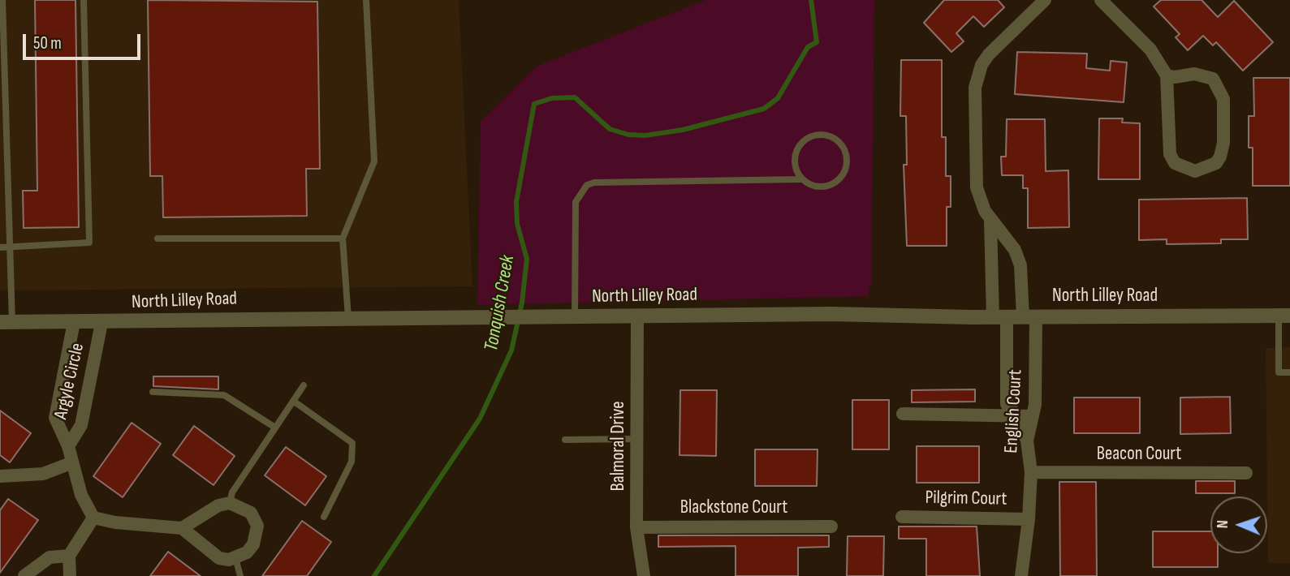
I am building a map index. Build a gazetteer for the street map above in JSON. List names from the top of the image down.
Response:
{
  "streets": {
    "street": [
      "North Lilley Road",
      "Argyle Circle",
      "English Court",
      "Balmoral Drive",
      "Beacon Court",
      "Pilgrim Court",
      "Blackstone Court"
    ]
  },
  "crossings": [
    ["North Lilley Road", "Argyle Circle"],
    ["North Lilley Road", "English Court"],
    ["North Lilley Road", "Balmoral Drive"],
    ["English Court", "Beacon Court"],
    ["English Court", "Pilgrim Court"],
    ["Balmoral Drive", "Blackstone Court"]
  ],
  "water": ["Tonquish Creek"],
  "scale_bar": "50 m",
  "north": "left"
}
